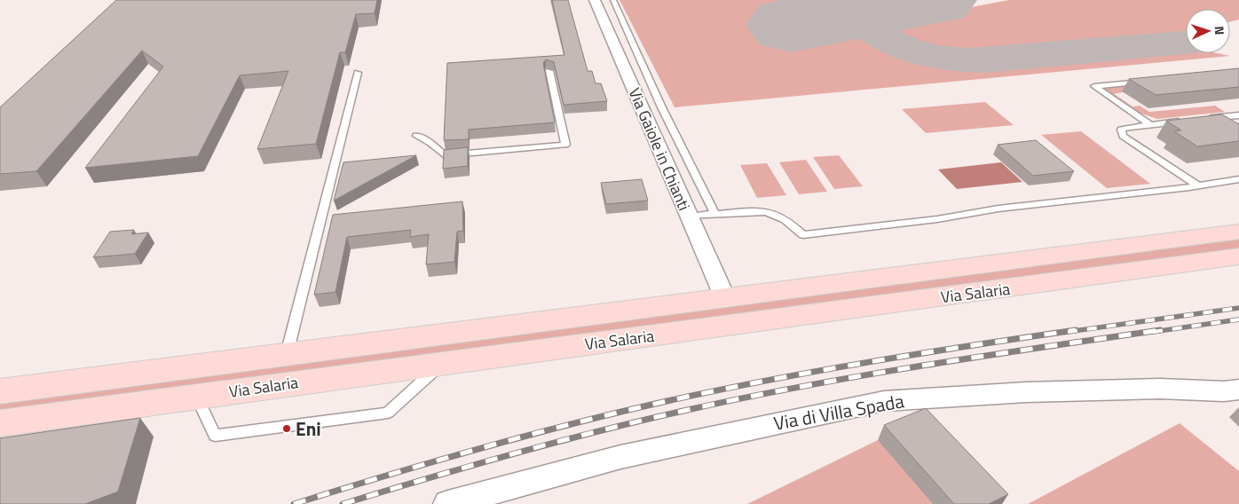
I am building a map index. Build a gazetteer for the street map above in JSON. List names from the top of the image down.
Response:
{
  "streets": {
    "main road": ["Via Salaria"],
    "street": ["Via Gaiole in Chianti", "Via di Villa Spada"]
  },
  "crossings": [
    ["Via Gaiole in Chianti", "Via Salaria"]
  ],
  "places": ["Eni"],
  "north": "right"
}
